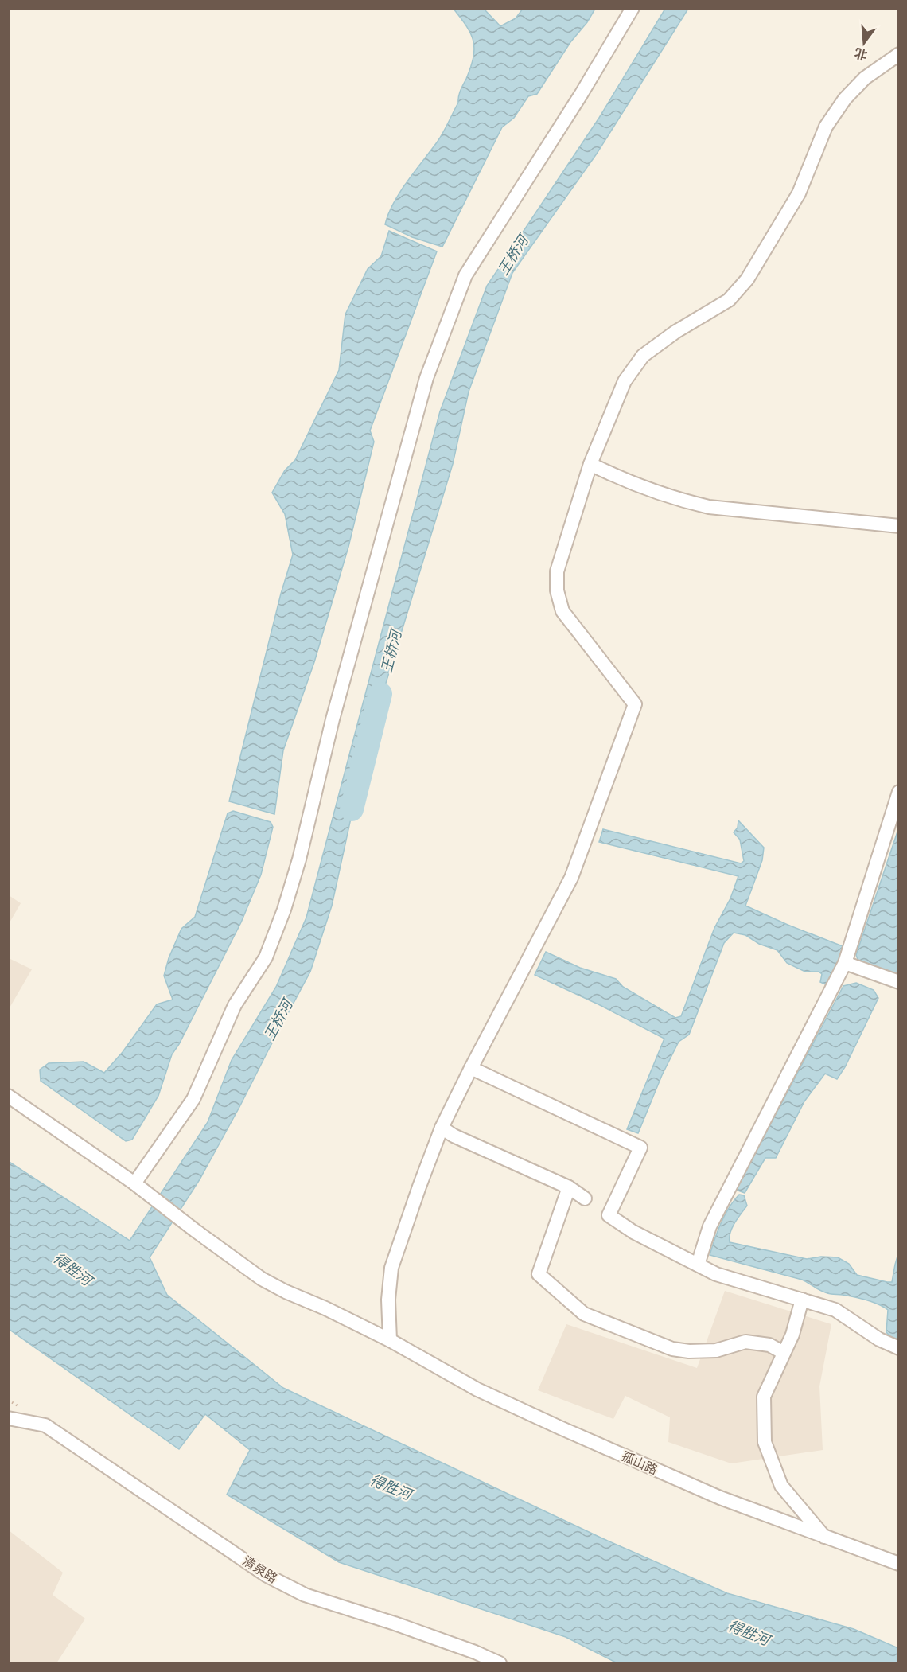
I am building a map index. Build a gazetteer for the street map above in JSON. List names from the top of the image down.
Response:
{
  "streets": {
    "street": ["孤山路", "清泉路"]
  },
  "water": ["王桥河", "得胜河"],
  "north": "bottom"
}
